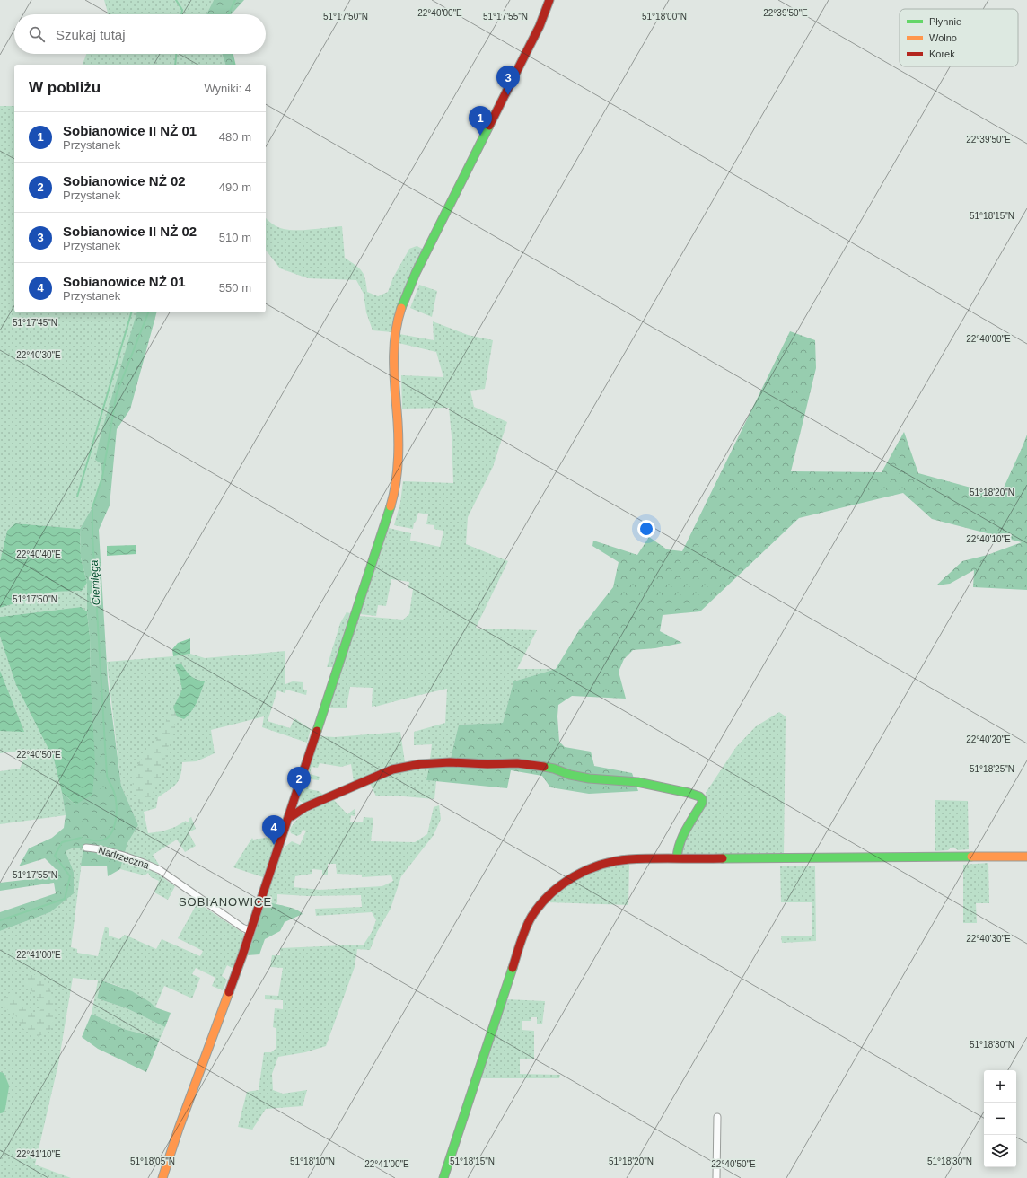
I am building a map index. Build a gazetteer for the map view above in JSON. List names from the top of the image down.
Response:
{
  "streets": {
    "street": ["Nadrzeczna"]
  },
  "districts": ["SOBIANOWICE"],
  "water": ["Ciemięga"],
  "legend": ["Płynnie", "Wolno", "Korek"],
  "page": {
    "search": "Szukaj tutaj",
    "heading": ["W pobliżu", "Wyniki: 4"],
    "pins": [
      "3",
      "1",
      "2",
      "4"
    ],
    "list": [
      {
        "mark": "1",
        "name": "Sobianowice II NŻ 01",
        "note": "Przystanek",
        "value": "480 m"
      },
      {
        "mark": "2",
        "name": "Sobianowice NŻ 02",
        "note": "Przystanek",
        "value": "490 m"
      },
      {
        "mark": "3",
        "name": "Sobianowice II NŻ 02",
        "note": "Przystanek",
        "value": "510 m"
      },
      {
        "mark": "4",
        "name": "Sobianowice NŻ 01",
        "note": "Przystanek",
        "value": "550 m"
      }
    ],
    "map_buttons": ["+", "−"]
  },
  "coordinates": [
    "22°39'50\"E",
    "22°40'00\"E",
    "51°17'50\"N",
    "51°17'55\"N",
    "51°18'00\"N",
    "51°18'15\"N",
    "51°17'45\"N",
    "22°40'30\"E",
    "51°18'20\"N",
    "22°40'10\"E",
    "22°40'40\"E",
    "22°40'20\"E",
    "22°40'50\"E",
    "51°18'25\"N",
    "22°41'00\"E",
    "51°18'30\"N",
    "22°41'10\"E",
    "51°18'05\"N",
    "51°18'10\"N"
  ]
}
